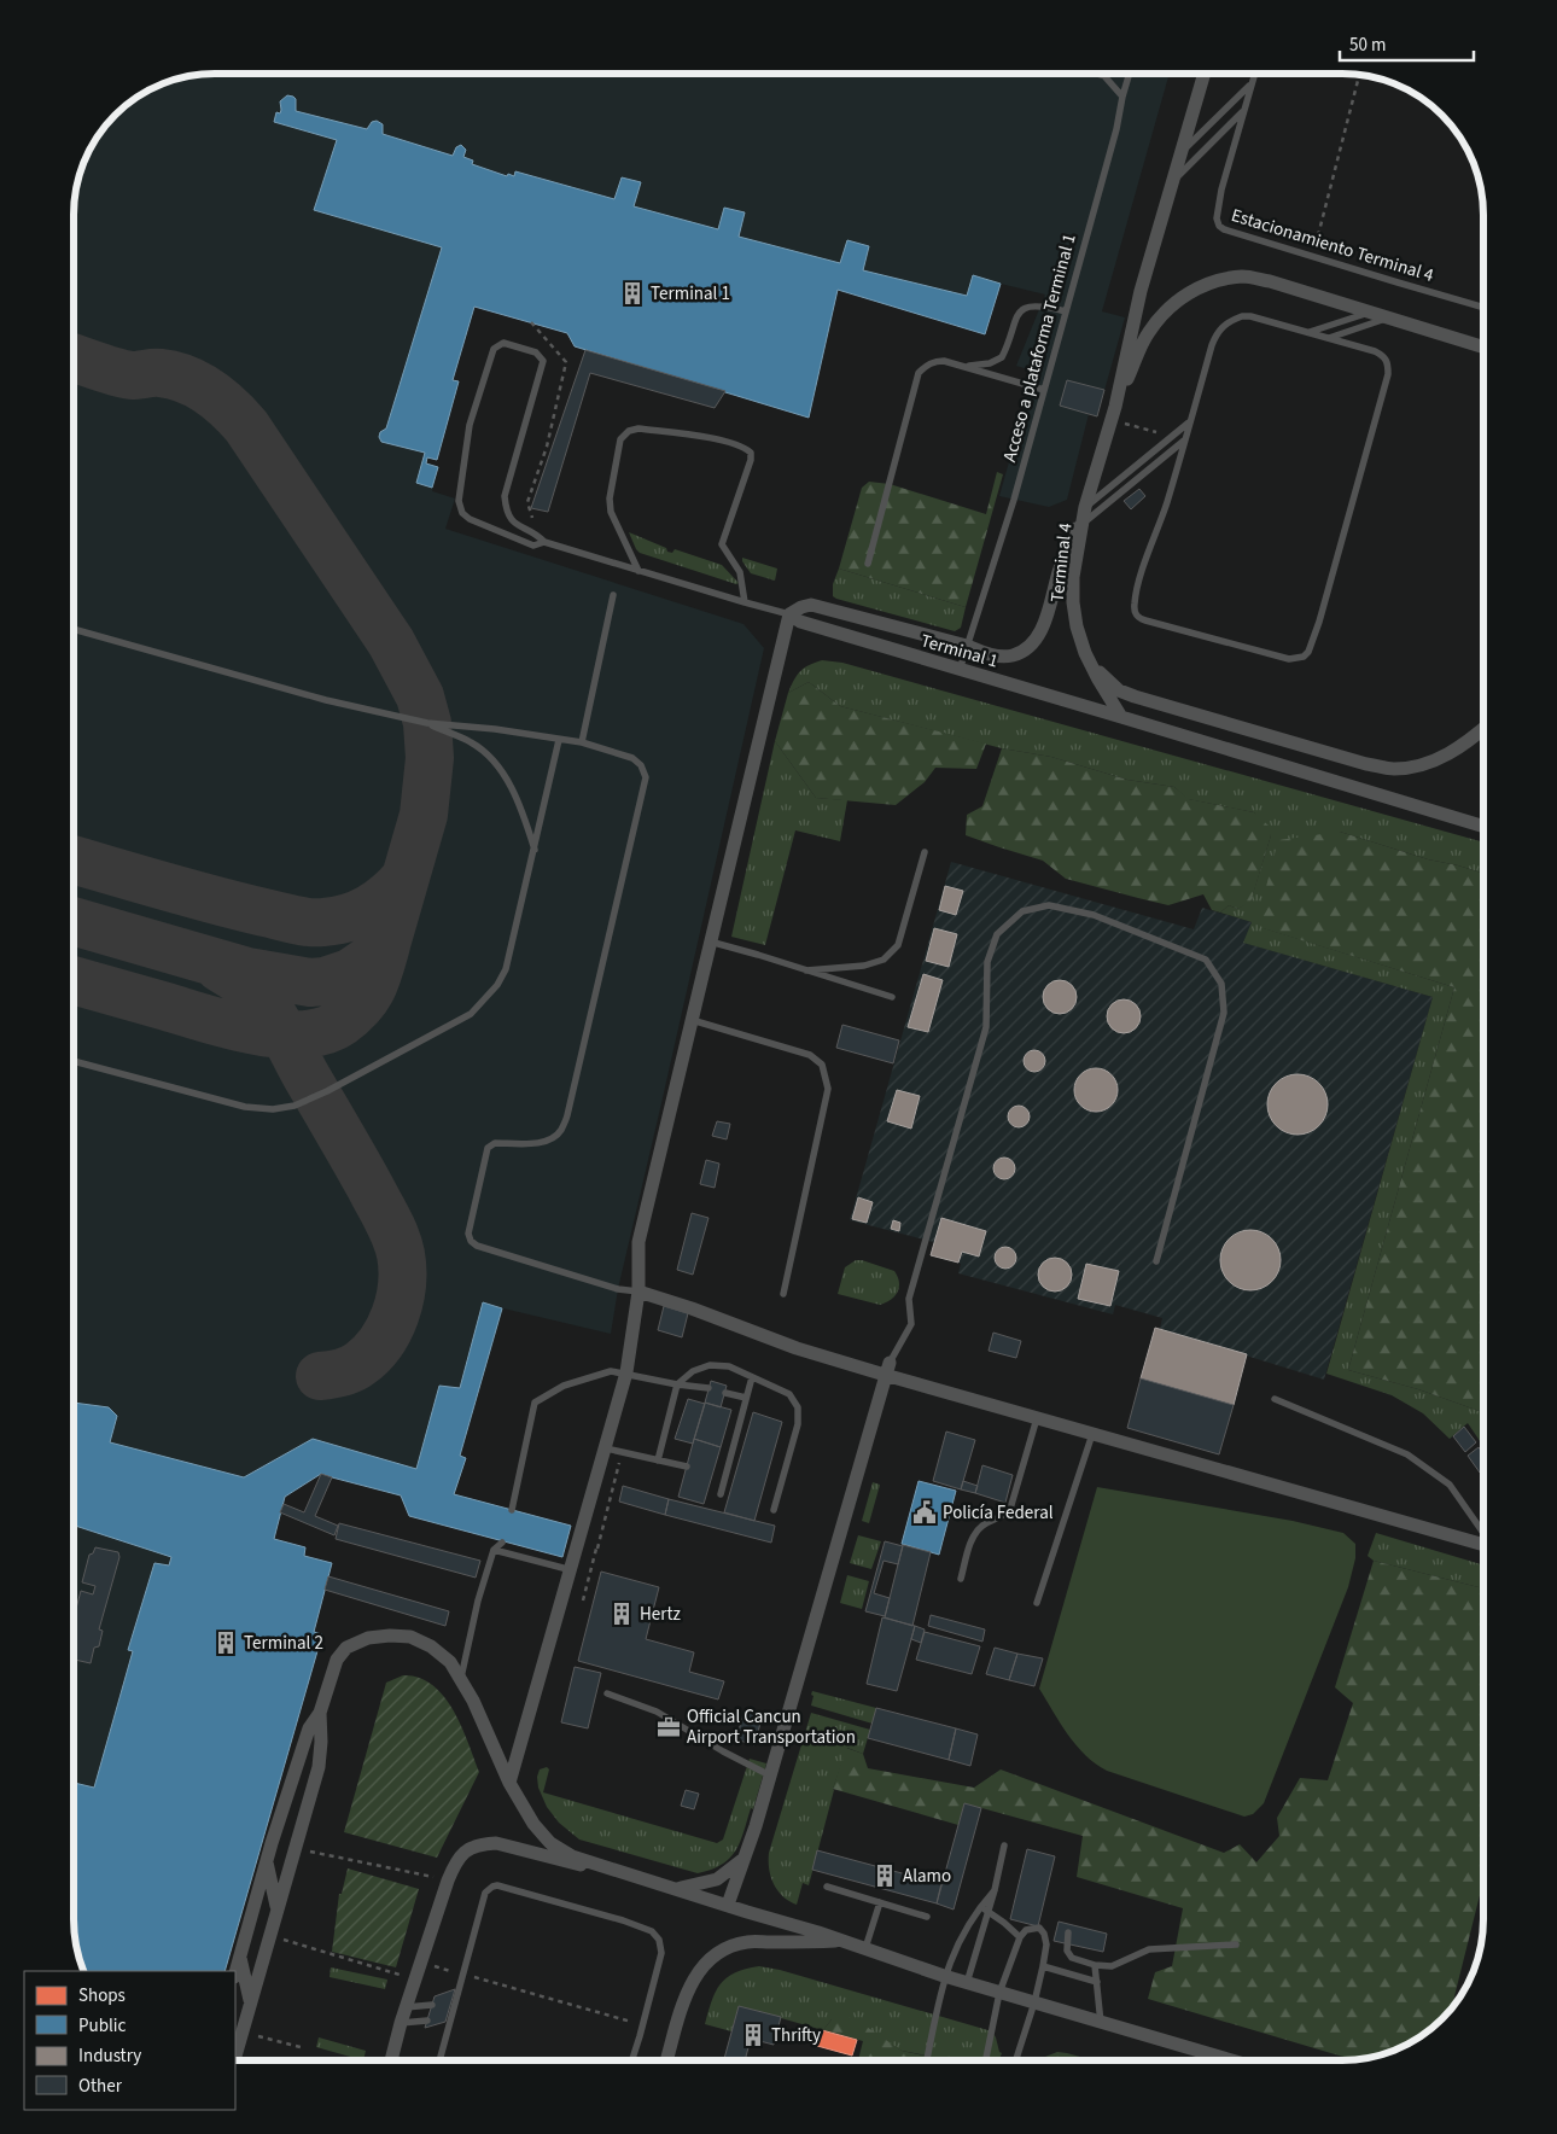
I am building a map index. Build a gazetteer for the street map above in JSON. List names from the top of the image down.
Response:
{
  "streets": {
    "street": ["Terminal 4", "Terminal 1"],
    "lane": ["Estacionamiento Terminal 4", "Acceso a plataforma Terminal 1"]
  },
  "crossings": [
    ["Acceso a plataforma Terminal 1", "Terminal 1"],
    ["Terminal 4", "Terminal 1"]
  ],
  "places": {
    "building": [
      "Terminal 1",
      "Hertz",
      "Terminal 2",
      "Alamo",
      "Thrifty"
    ],
    "public building": ["Policía Federal"],
    "office": ["Official Cancun Airport Transportation"]
  },
  "legend": [
    "Shops",
    "Public",
    "Industry",
    "Other"
  ],
  "scale_bar": "50 m"
}
